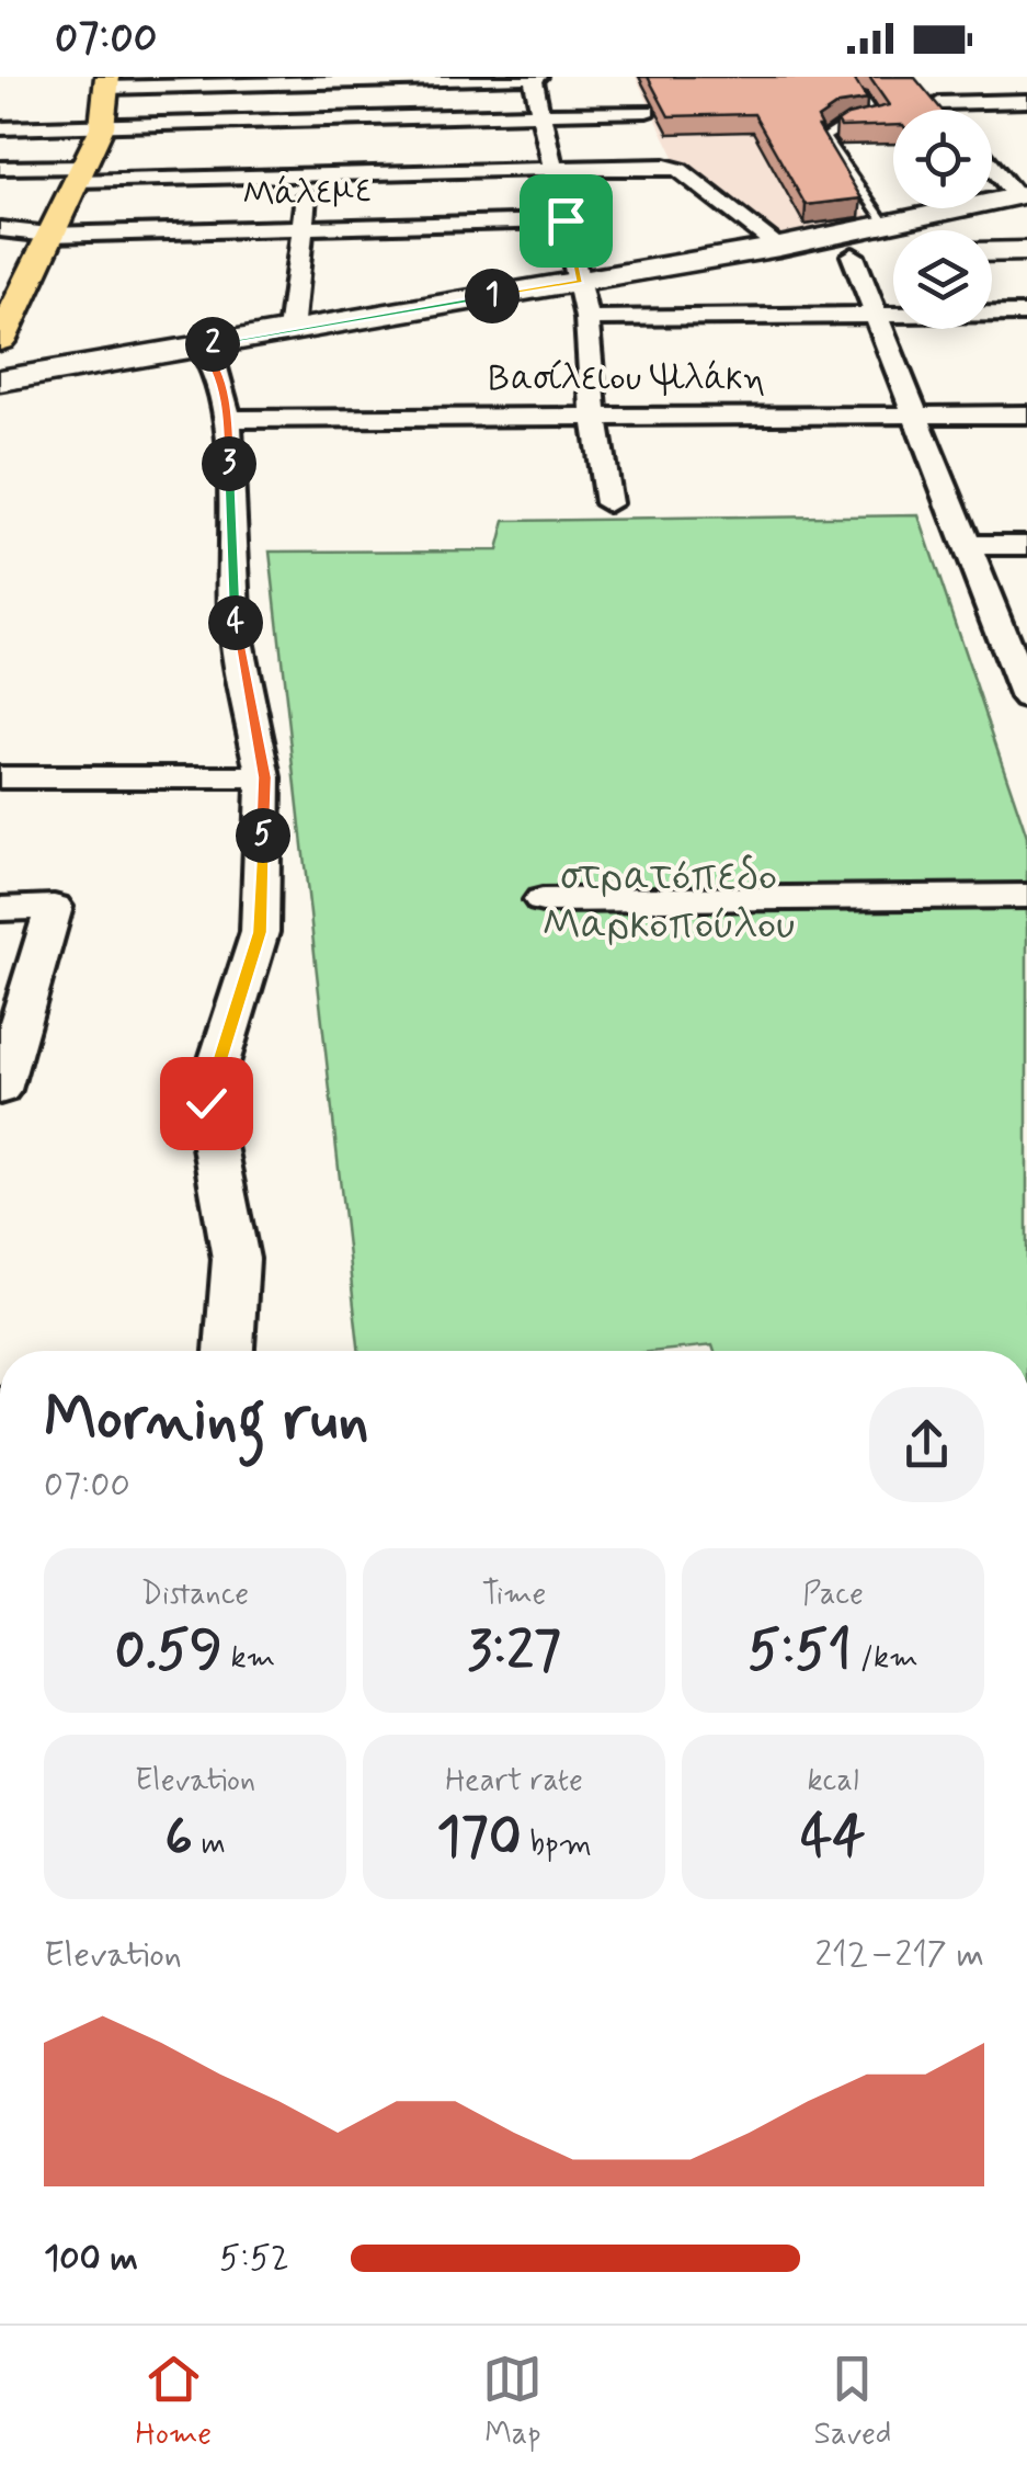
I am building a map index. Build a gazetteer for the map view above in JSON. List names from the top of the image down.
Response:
{
  "streets": {
    "street": ["Μάλεμε", "Βασίλειου Ψιλάκη"]
  },
  "parks": ["στρατόπεδο Μαρκοπούλου"],
  "page": {
    "status": "07:00",
    "pins": [
      "1",
      "2",
      "3",
      "4",
      "5"
    ],
    "heading": ["Morning run", "07:00"],
    "stats": [
      ["Distance", "0.59 km"],
      ["Time", "3:27"],
      ["Pace", "5:51 /km"],
      ["Elevation", "6 m"],
      ["Heart rate", "170 bpm"],
      ["kcal", "44"]
    ],
    "chart": ["Elevation", "212–217 m"],
    "list": [
      {
        "name": "100 m",
        "note": "5:52"
      }
    ],
    "tabs": ["Home", "Map", "Saved"]
  }
}
